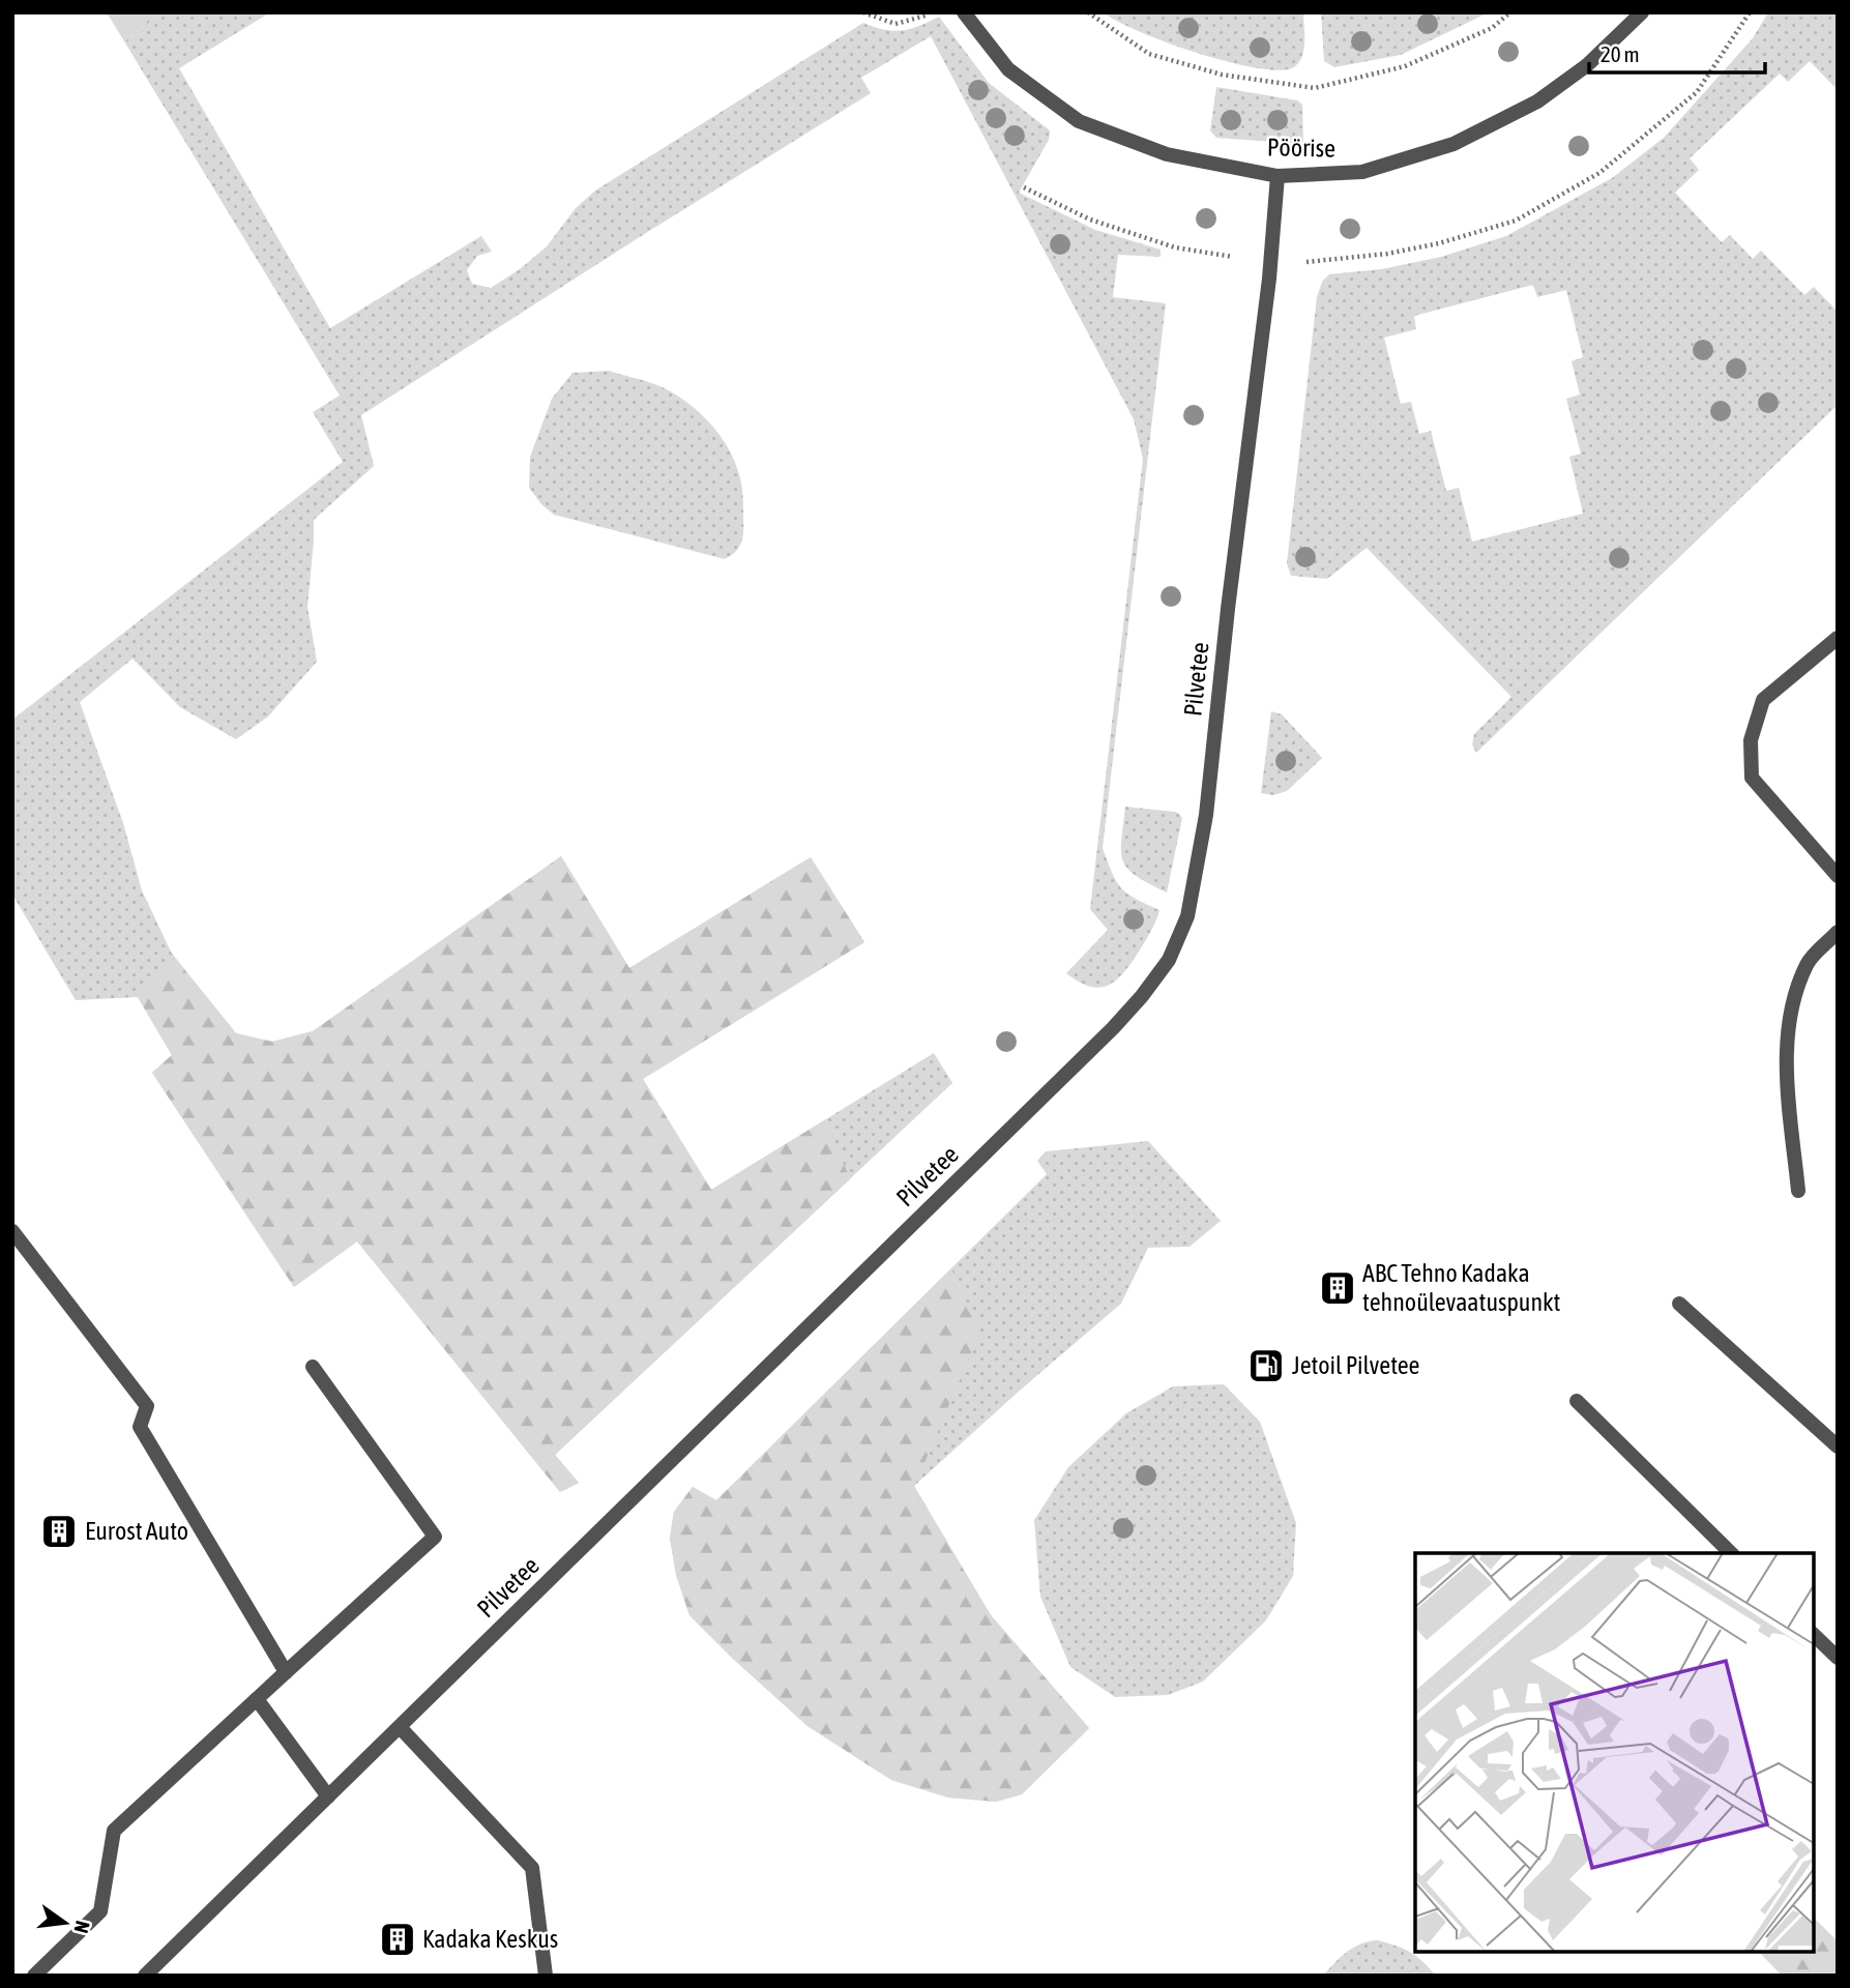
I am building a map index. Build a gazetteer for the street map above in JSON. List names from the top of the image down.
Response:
{
  "streets": {
    "street": ["Pöörise", "Pilvetee"]
  },
  "crossings": [
    ["Pöörise", "Pilvetee"]
  ],
  "places": {
    "building": ["ABC Tehno Kadaka tehnoülevaatuspunkt", "Eurost Auto", "Kadaka Keskus"],
    "fuel station": ["Jetoil Pilvetee"]
  },
  "scale_bar": "20 m",
  "north": "right"
}
